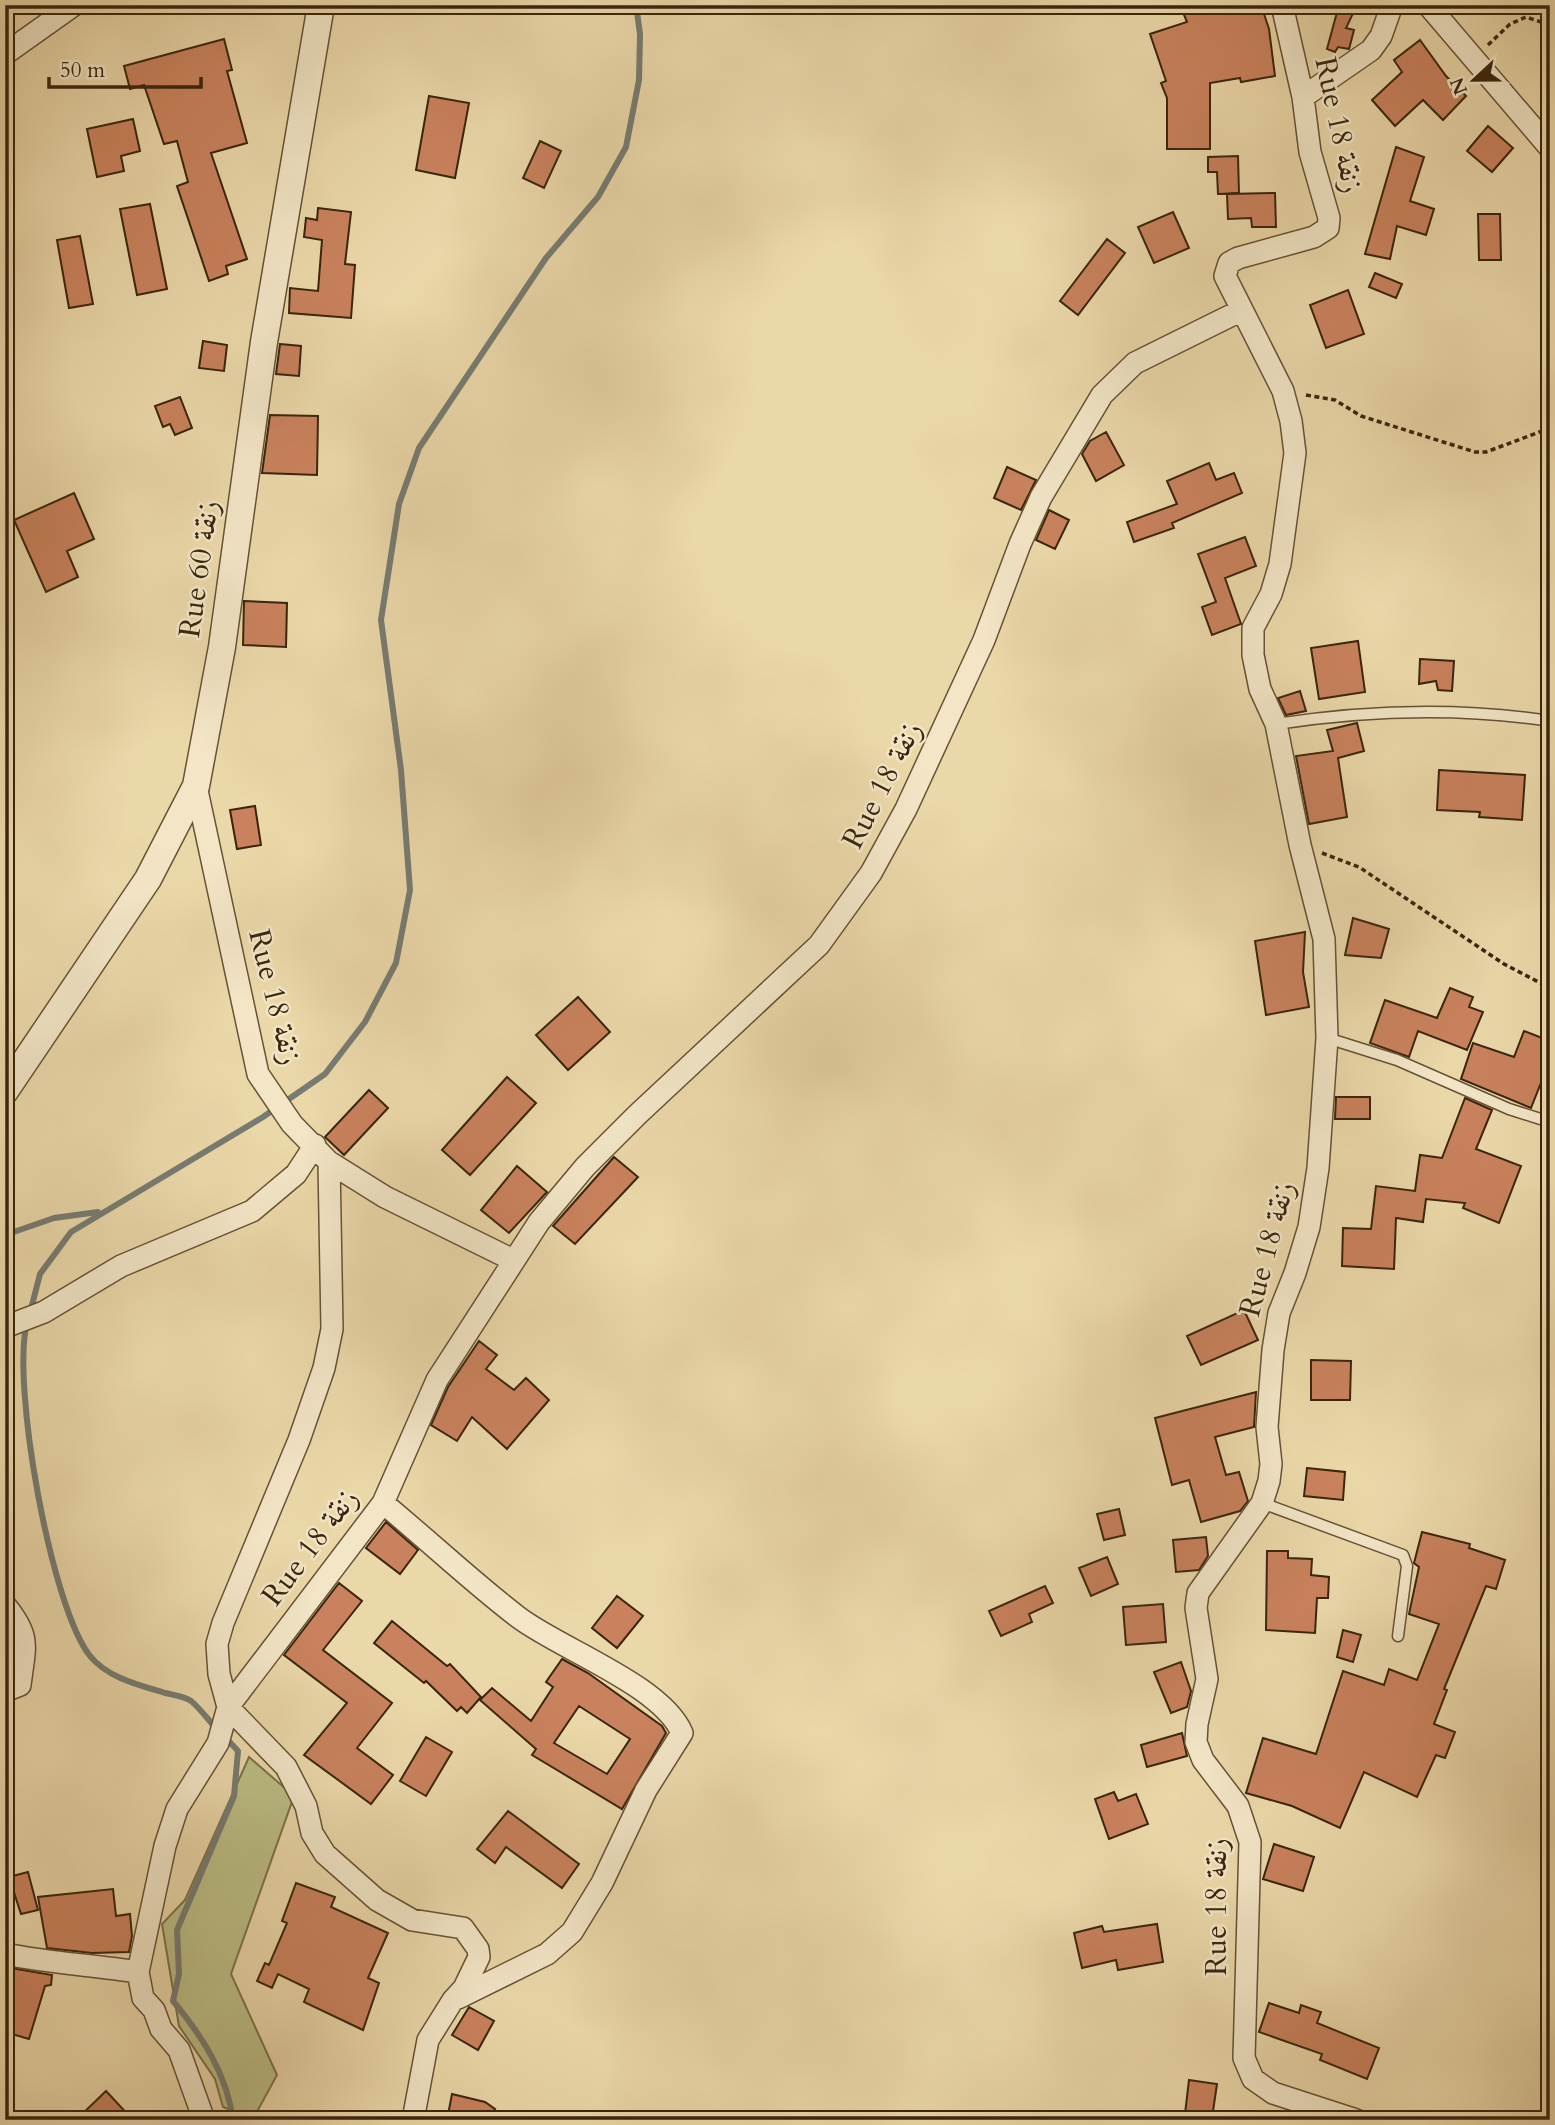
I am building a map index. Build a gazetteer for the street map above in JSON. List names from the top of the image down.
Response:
{
  "streets": {
    "street": ["Rue 18 زنقة", "Rue 60 زنقة"]
  },
  "crossings": [
    ["Rue 18 زنقة", "Rue 60 زنقة"]
  ],
  "scale_bar": "50 m",
  "north": "left"
}
